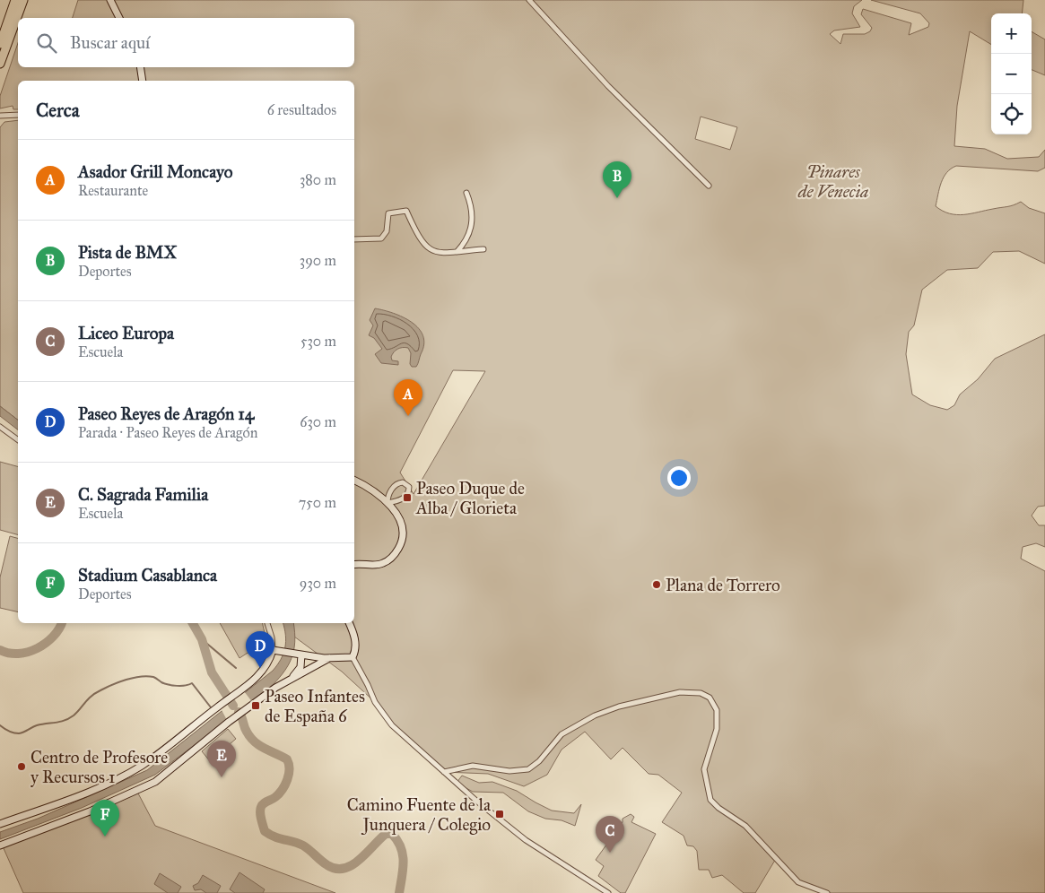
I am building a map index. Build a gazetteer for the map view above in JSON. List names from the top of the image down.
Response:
{
  "parks": ["Pinares de Venecia"],
  "places": {
    "transit": ["Paseo Duque de Alba / Glorieta", "Paseo Infantes de España 6", "Camino Fuente de la Junquera / Colegio"],
    "other": ["Plana de Torrero", "Centro de Profesore y Recursos 1"]
  },
  "page": {
    "map_buttons": ["+", "−"],
    "search": "Buscar aquí",
    "heading": ["Cerca", "6 resultados"],
    "list": [
      {
        "mark": "A",
        "name": "Asador Grill Moncayo",
        "note": "Restaurante",
        "value": "380 m"
      },
      {
        "mark": "B",
        "name": "Pista de BMX",
        "note": "Deportes",
        "value": "390 m"
      },
      {
        "mark": "C",
        "name": "Liceo Europa",
        "note": "Escuela",
        "value": "530 m"
      },
      {
        "mark": "D",
        "name": "Paseo Reyes de Aragón 14",
        "note": "Parada · Paseo Reyes de Aragón",
        "value": "630 m"
      },
      {
        "mark": "E",
        "name": "C. Sagrada Familia",
        "note": "Escuela",
        "value": "750 m"
      },
      {
        "mark": "F",
        "name": "Stadium Casablanca",
        "note": "Deportes",
        "value": "930 m"
      }
    ],
    "pins": [
      "B",
      "A",
      "D",
      "E",
      "F",
      "C"
    ]
  }
}
